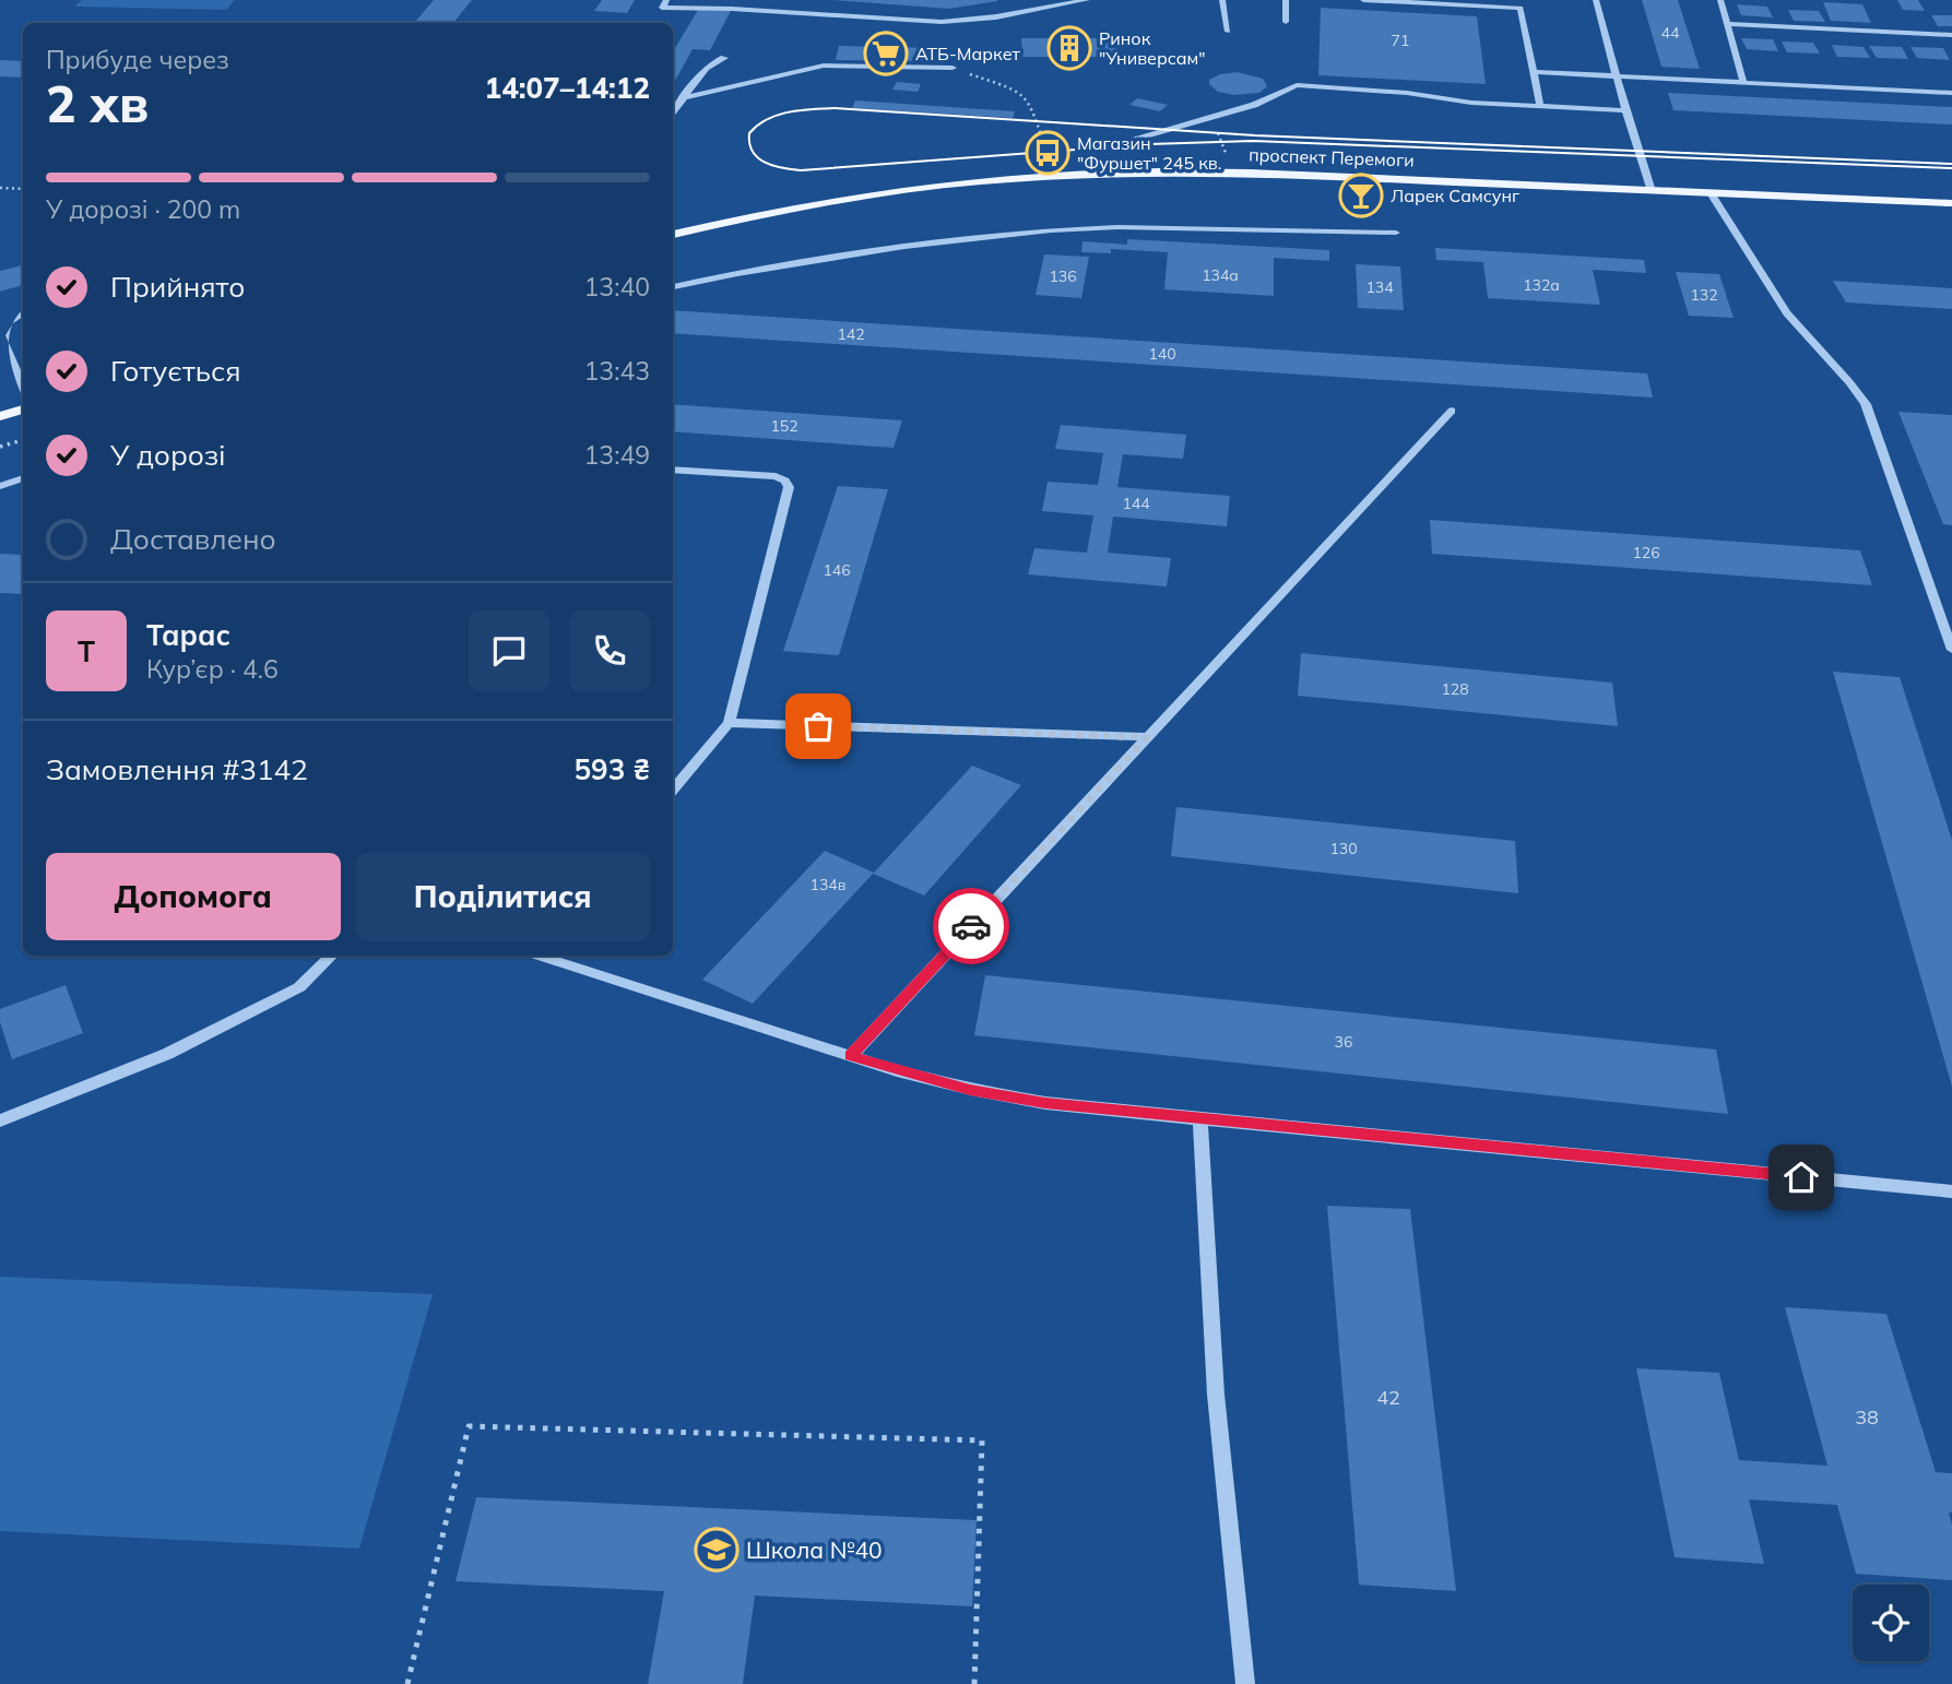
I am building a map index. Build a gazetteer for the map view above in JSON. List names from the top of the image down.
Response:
{
  "streets": {
    "main road": ["проспект Перемоги"]
  },
  "places": {
    "building": ["Ринок \"Универсам\""],
    "supermarket": ["АТБ-Маркет"],
    "bus stop": ["Магазин \"Фуршет\" 245 кв."],
    "bar": ["Ларек Самсунг"],
    "school or university": ["Школа №40"]
  },
  "house_numbers": [
    "44",
    "71",
    "134а",
    "136",
    "132а",
    "134",
    "132",
    "142",
    "140",
    "152",
    "144",
    "126",
    "146",
    "128",
    "130",
    "134в",
    "36",
    "42",
    "38"
  ],
  "page": {
    "heading": ["2 хв", "Прибуде через", "14:07–14:12"],
    "panel": [
      "Тарас",
      "Кур’єр · 4.6",
      "Замовлення #3142",
      "593 ₴"
    ],
    "bar": "У дорозі · 200 m",
    "list": [
      ["Прийнято", "13:40"],
      ["Готується", "13:43"],
      ["У дорозі", "13:49"],
      "Доставлено"
    ],
    "round": "Т",
    "buttons": ["Допомога", "Поділитися"]
  }
}
